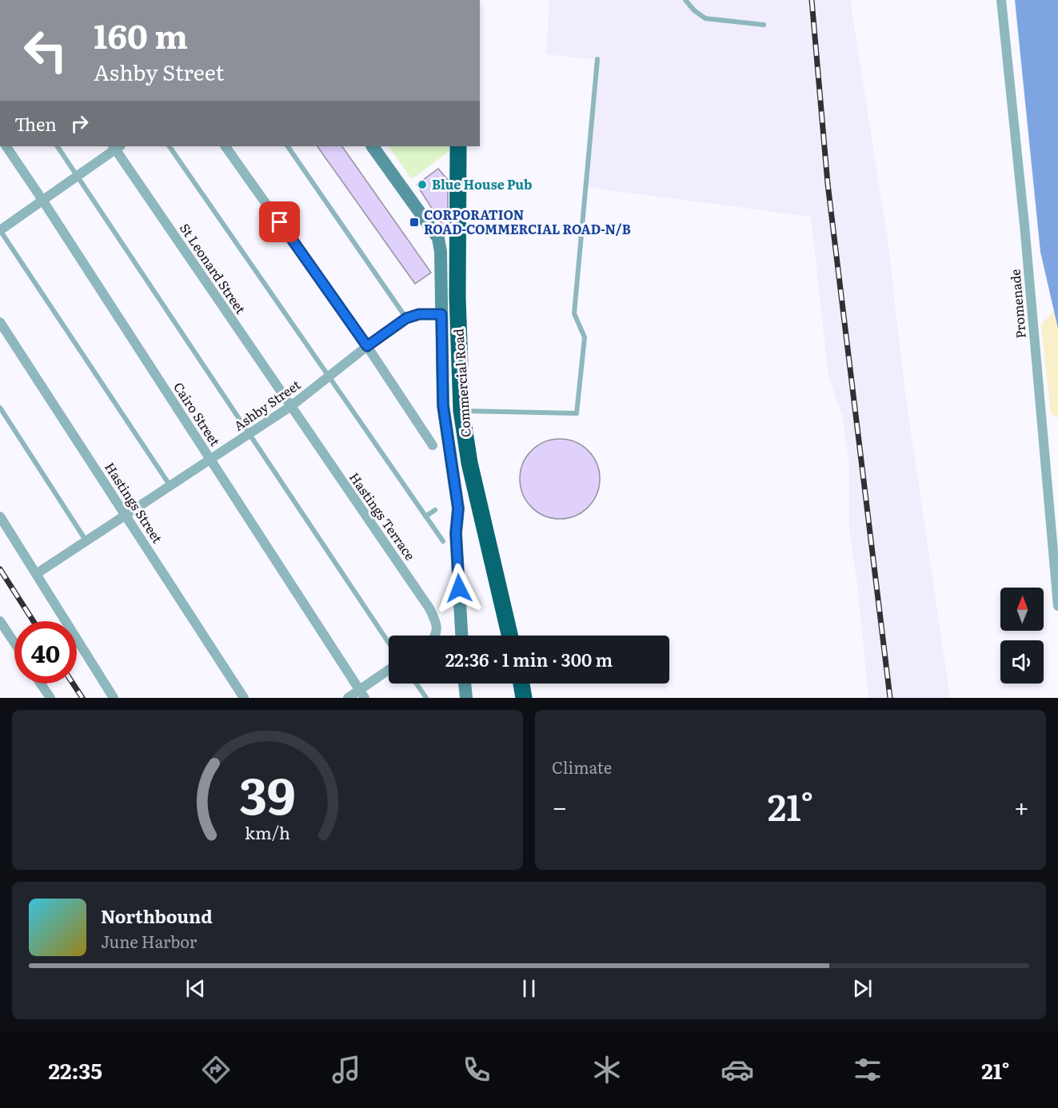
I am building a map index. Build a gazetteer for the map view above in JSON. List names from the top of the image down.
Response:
{
  "streets": {
    "highway": ["Commercial Road"],
    "street": [
      "St Leonard Street",
      "Promenade",
      "Ashby Street",
      "Cairo Street",
      "Hastings Street",
      "Hastings Terrace"
    ]
  },
  "crossings": [
    ["St Leonard Street", "Ashby Street"],
    ["St Leonard Street", "Hastings Terrace"],
    ["Commercial Road", "Ashby Street"],
    ["Ashby Street", "Cairo Street"],
    ["Ashby Street", "Hastings Street"],
    ["Ashby Street", "Hastings Terrace"]
  ],
  "places": {
    "other": ["Blue House Pub"],
    "transit": ["CORPORATION ROAD-COMMERCIAL ROAD-N/B"]
  },
  "north": "top",
  "page": {
    "turn": ["160 m", "Ashby Street"],
    "then": "Then",
    "limit": "40",
    "trip": "22:36 · 1 min · 300 m",
    "tile": "Climate",
    "heat": ["−", "21°", "+"],
    "song": ["Northbound", "June Harbor"],
    "tabs": ["22:35", "21°"],
    "gauge": ["39", "km/h"]
  }
}
